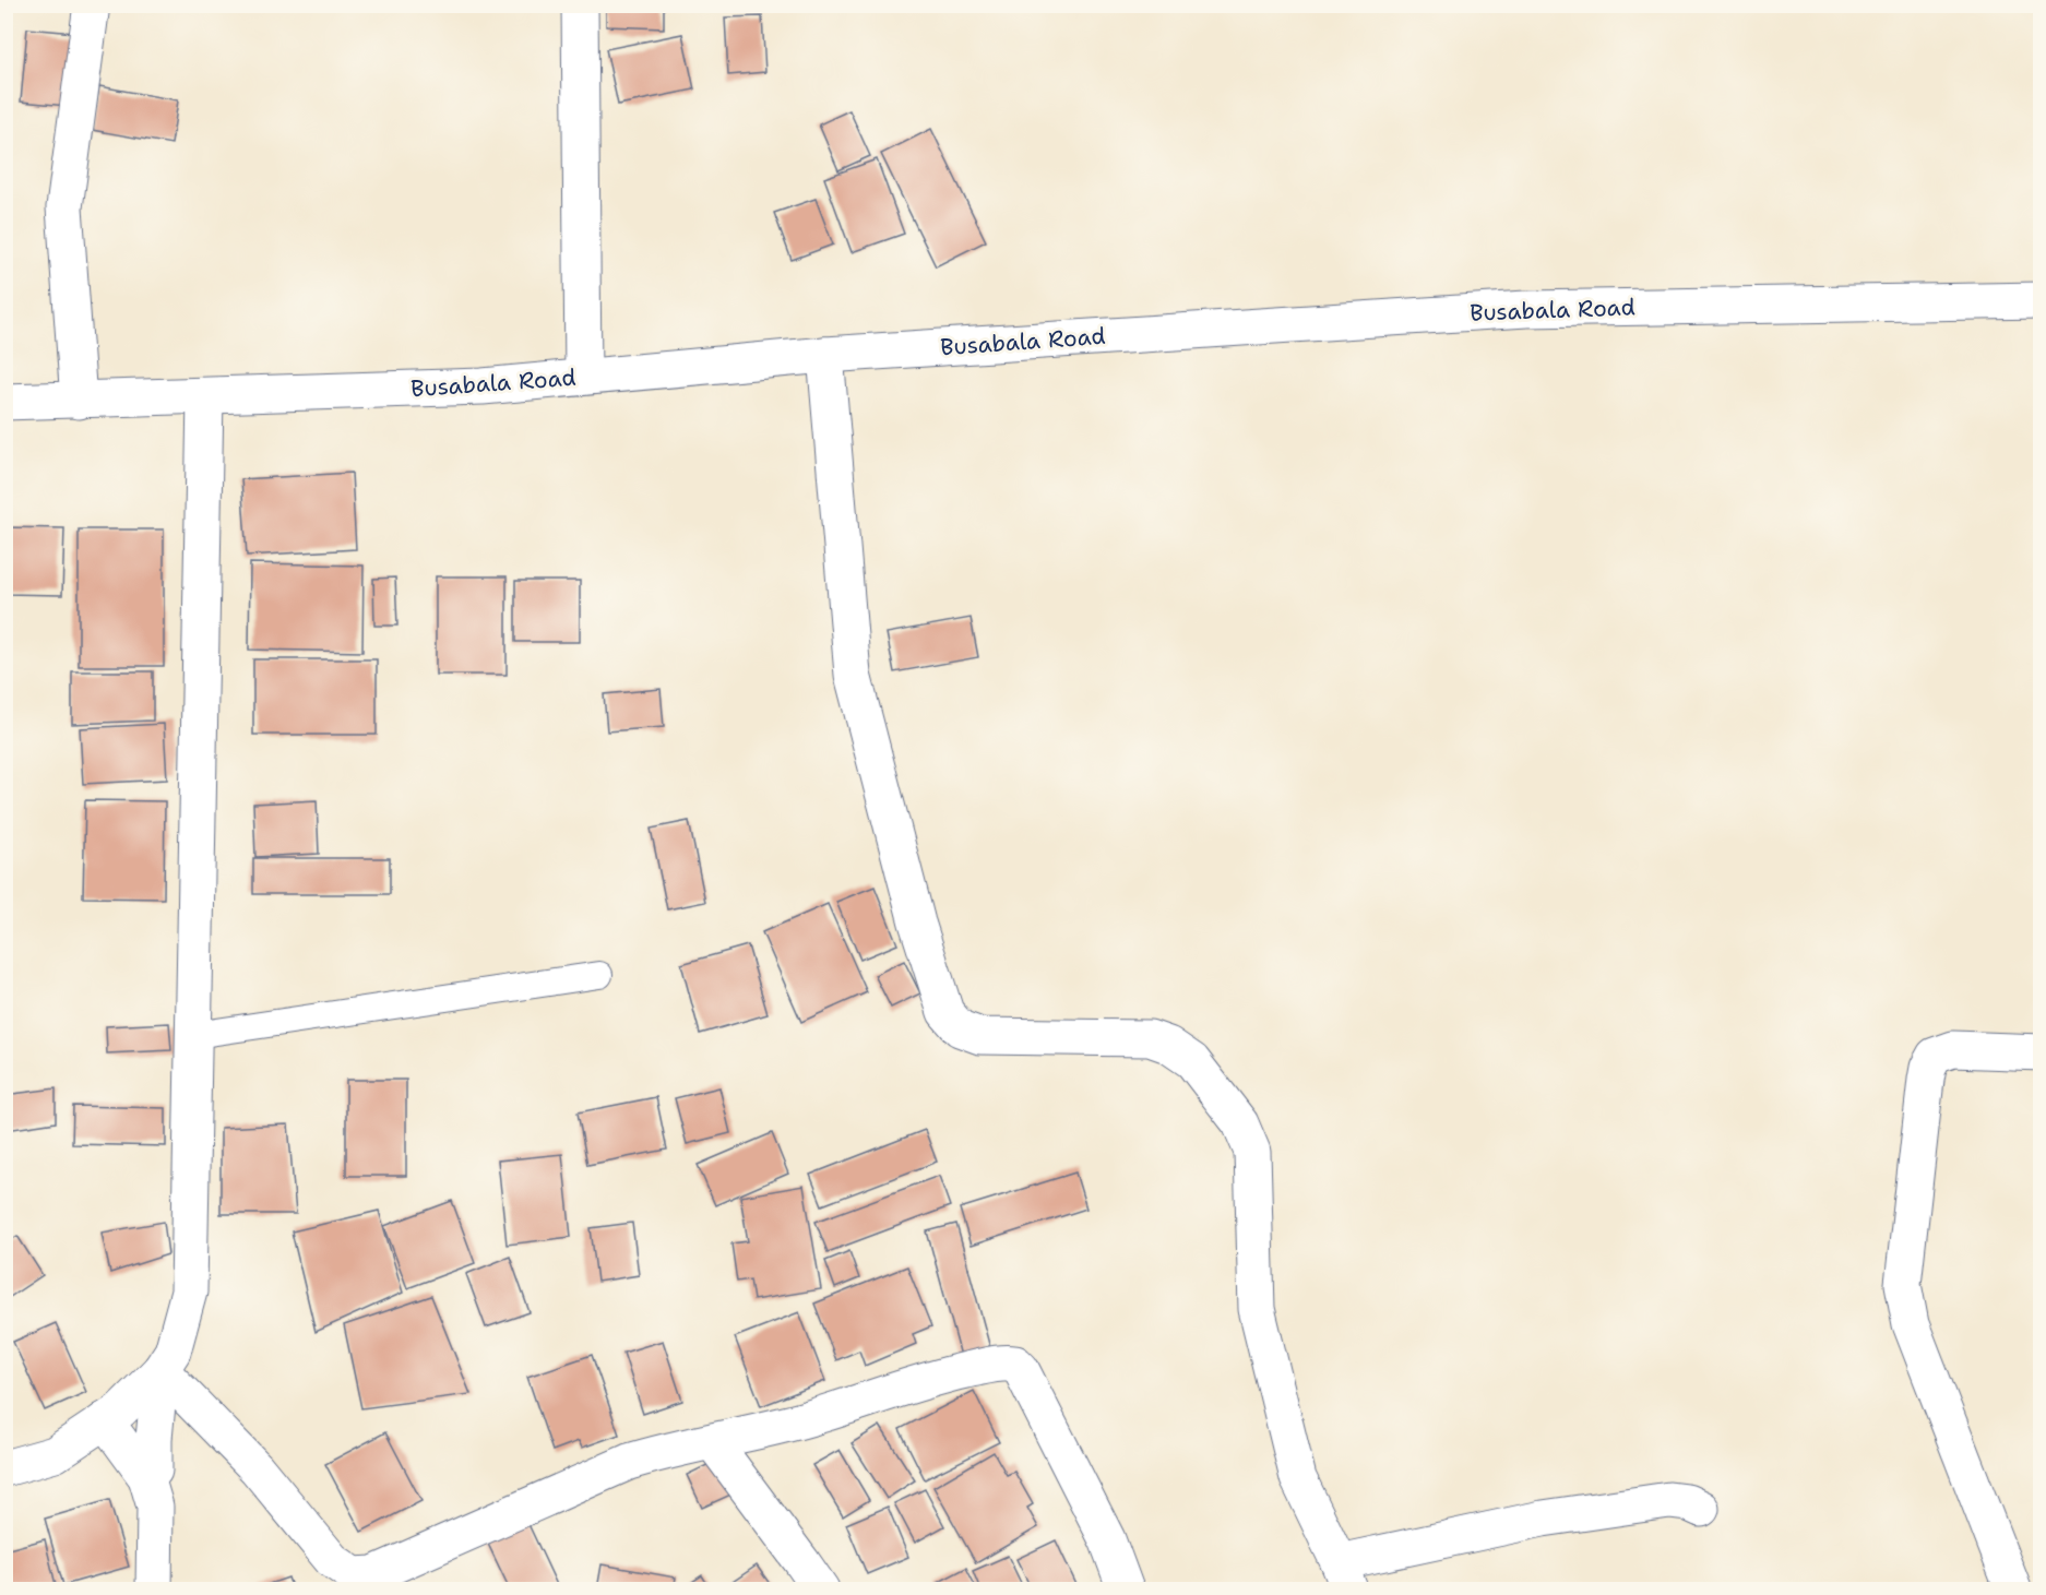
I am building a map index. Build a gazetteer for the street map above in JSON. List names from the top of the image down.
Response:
{
  "streets": {
    "street": ["Busabala Road"]
  }
}
